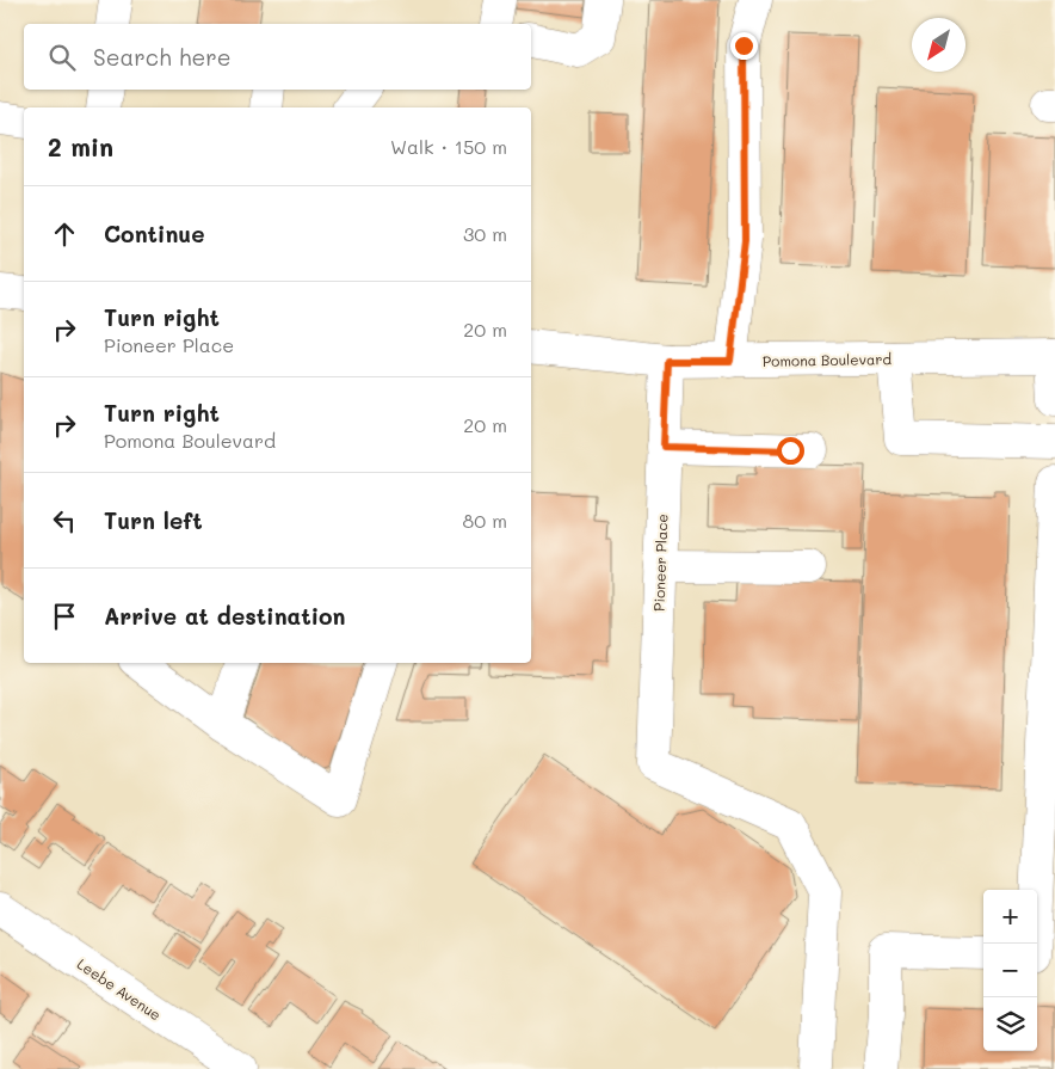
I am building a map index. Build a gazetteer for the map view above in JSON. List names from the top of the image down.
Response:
{
  "streets": {
    "street": ["Pomona Boulevard", "Pioneer Place", "Leebe Avenue"]
  },
  "crossings": [
    ["Pomona Boulevard", "Pioneer Place"]
  ],
  "north": "bottom left",
  "page": {
    "search": "Search here",
    "heading": ["2 min", "Walk · 150 m"],
    "list": [
      ["Continue", "30 m"],
      ["Turn right", "Pioneer Place", "20 m"],
      ["Turn right", "Pomona Boulevard", "20 m"],
      ["Turn left", "80 m"],
      "Arrive at destination"
    ],
    "map_buttons": ["+", "−"]
  }
}
